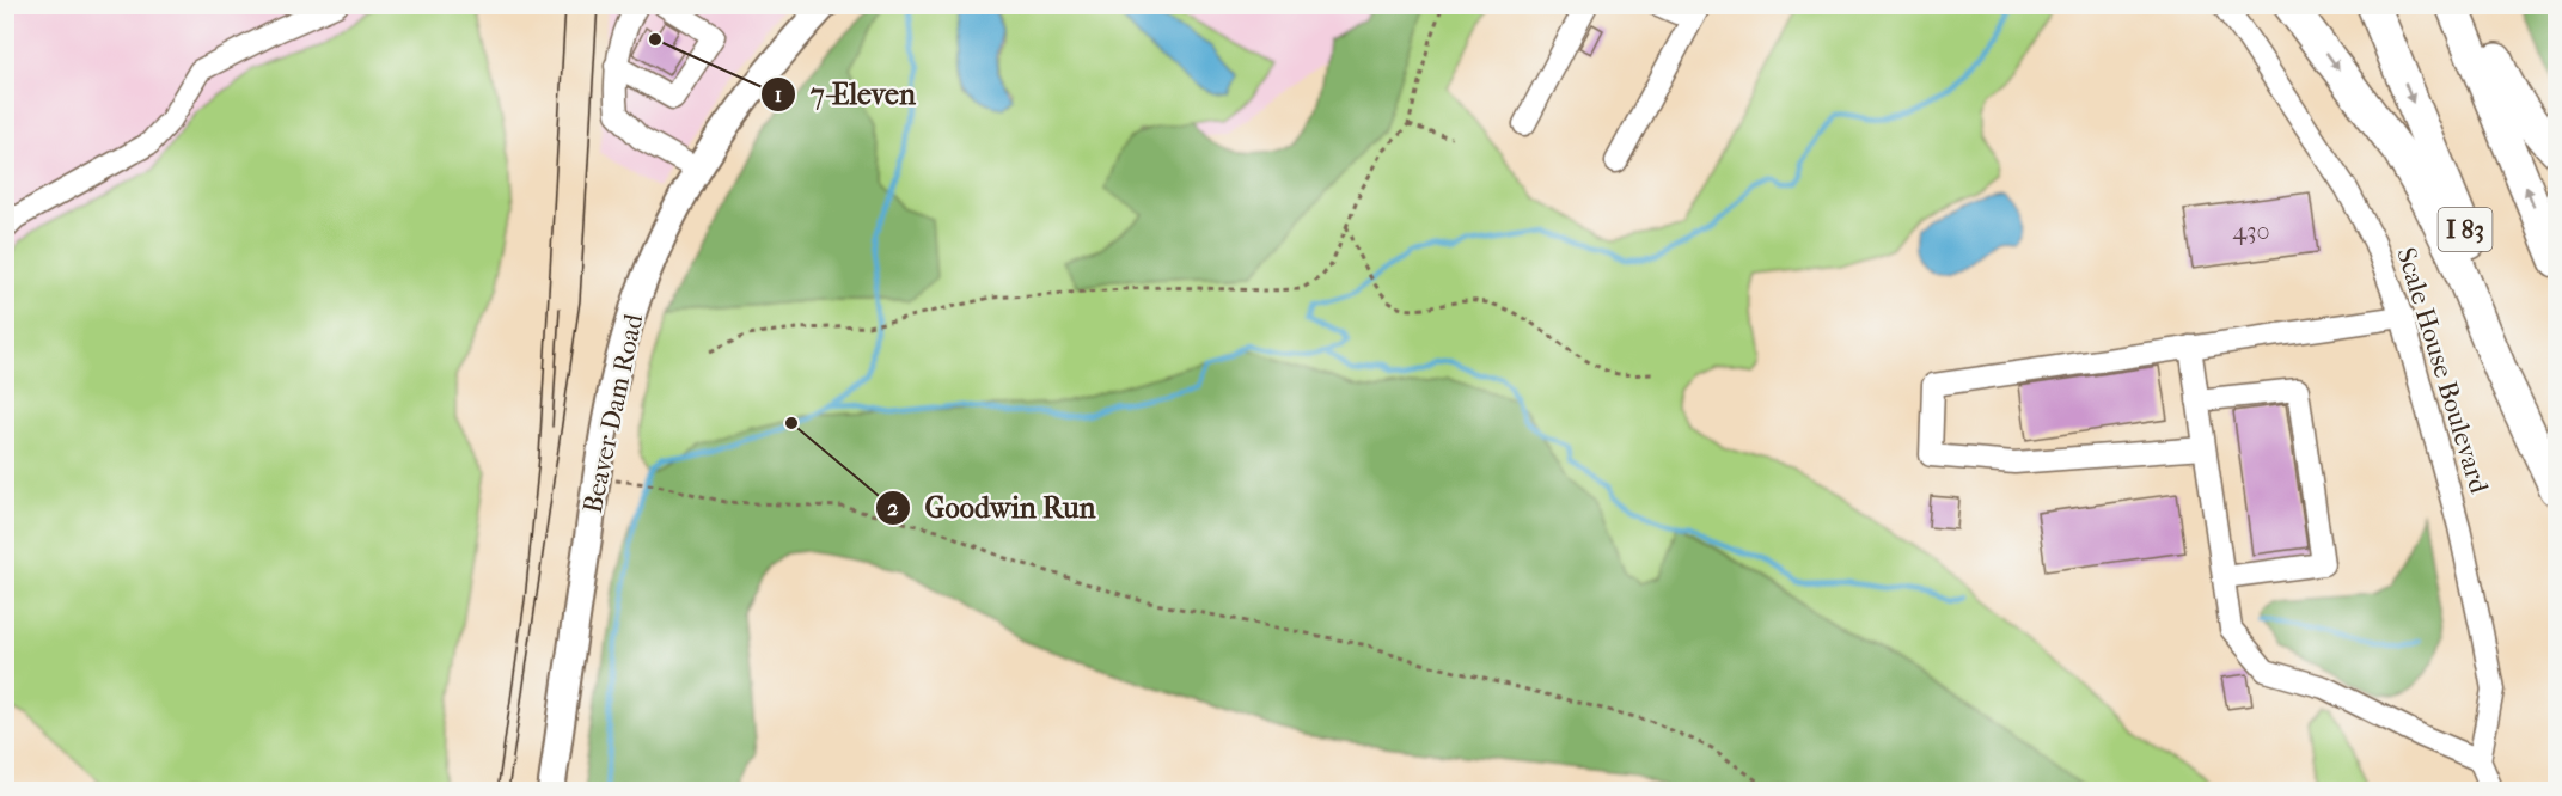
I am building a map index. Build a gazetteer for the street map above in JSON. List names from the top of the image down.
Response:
{
  "streets": {
    "highway": ["I 83"],
    "main road": ["Beaver Dam Road"],
    "lane": ["Scale House Boulevard"]
  },
  "places": ["7-Eleven", "Goodwin Run"],
  "house_numbers": ["430"]
}
